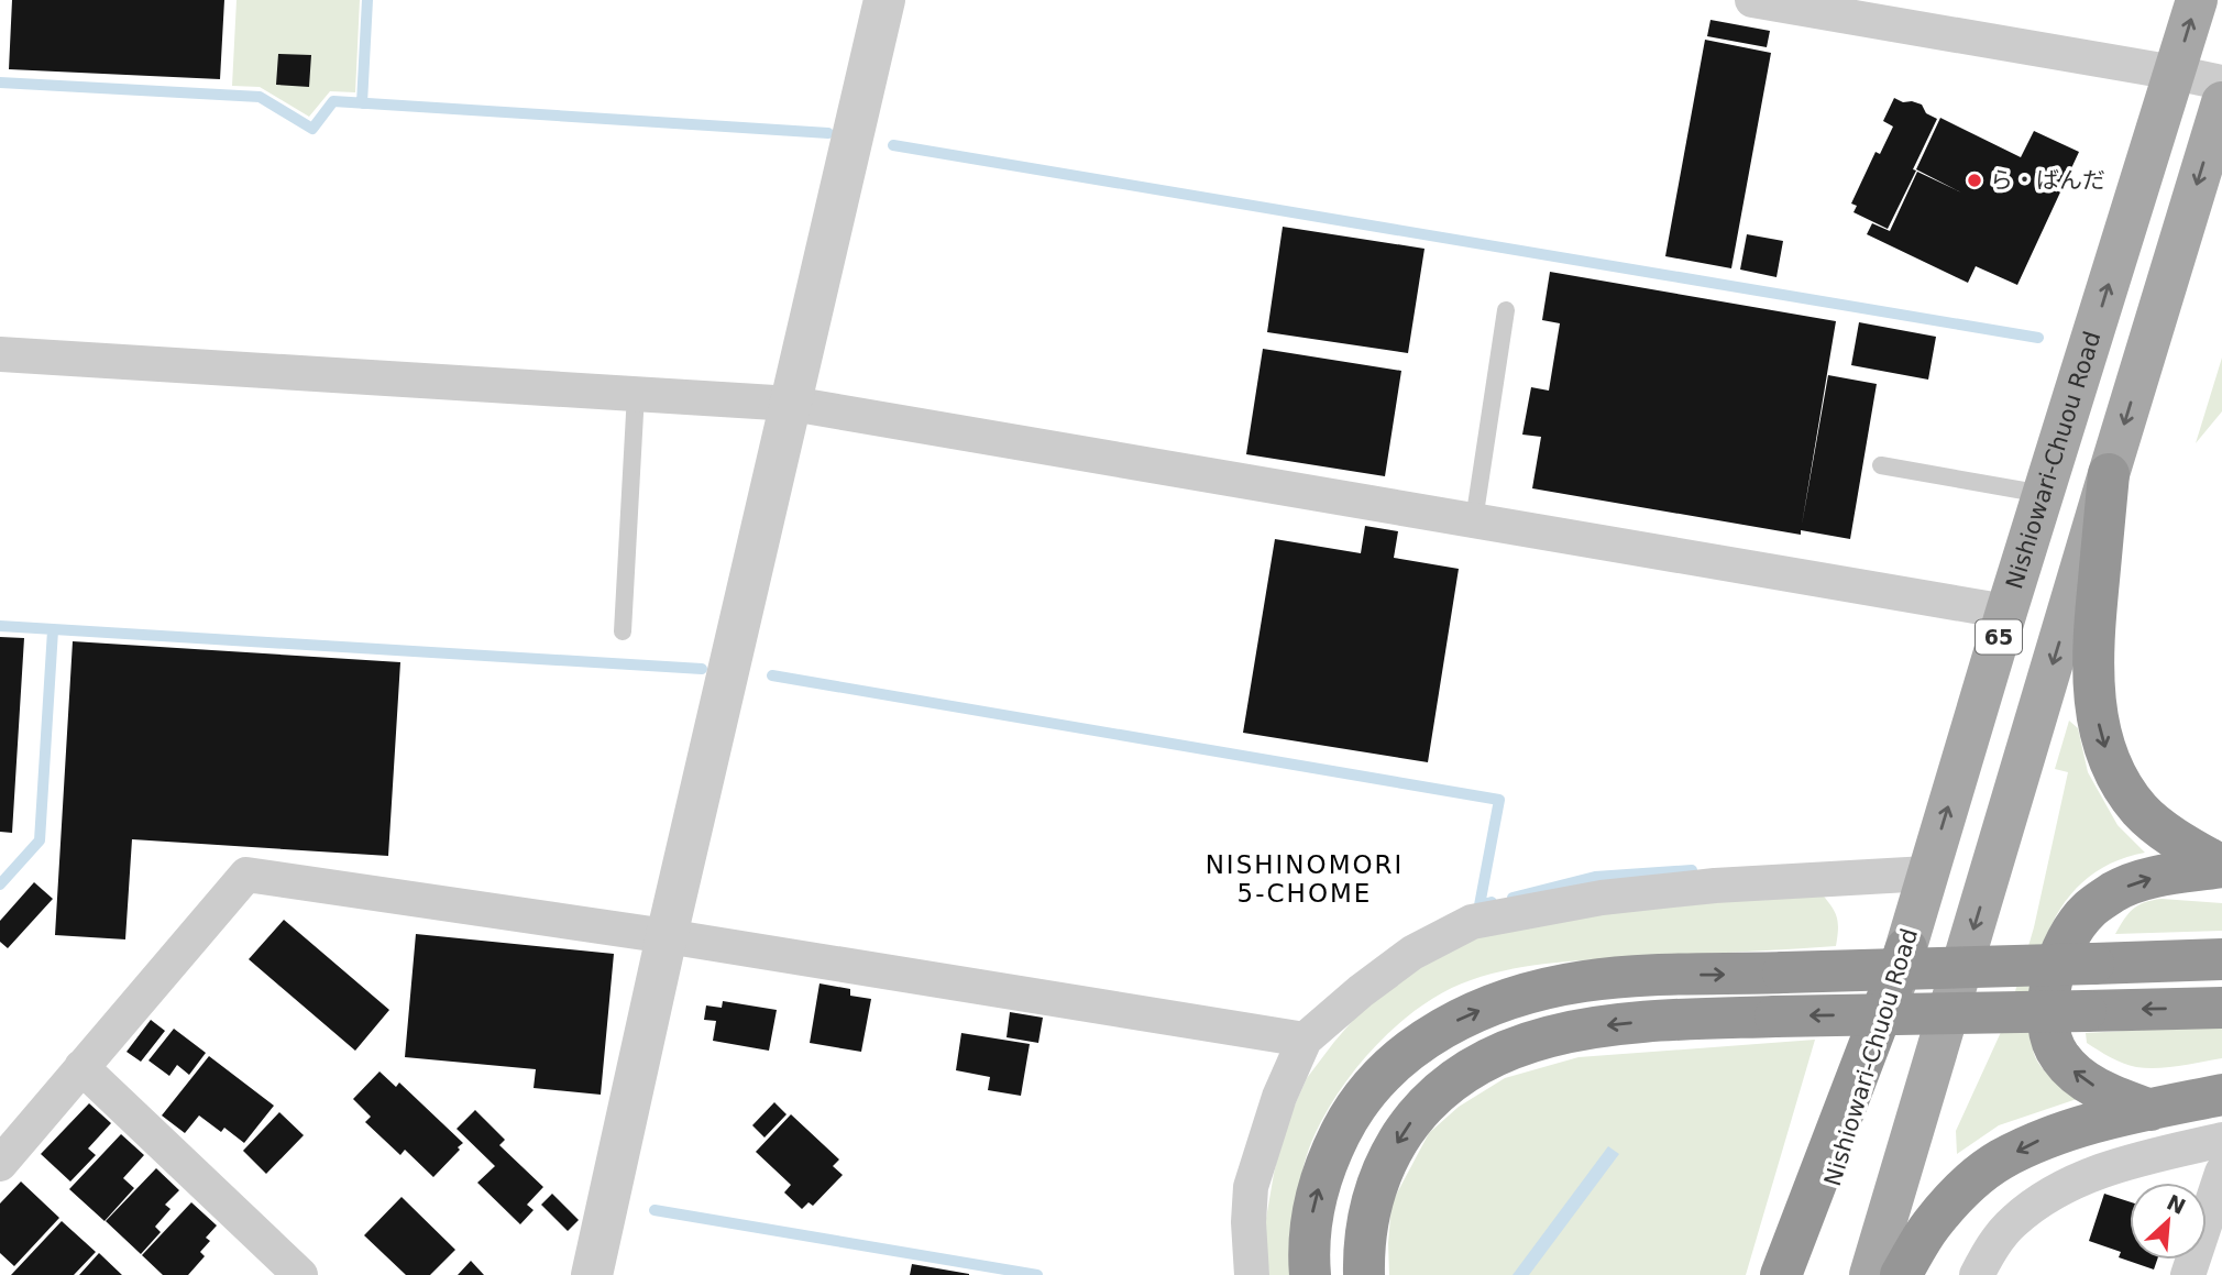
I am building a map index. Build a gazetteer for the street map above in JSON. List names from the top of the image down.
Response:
{
  "streets": {
    "main road": ["Nishiowari-Chuou Road", "65"]
  },
  "districts": ["NISHINOMORI 5-CHOME"],
  "places": ["ら・ばんだ"],
  "north": "top right"
}
